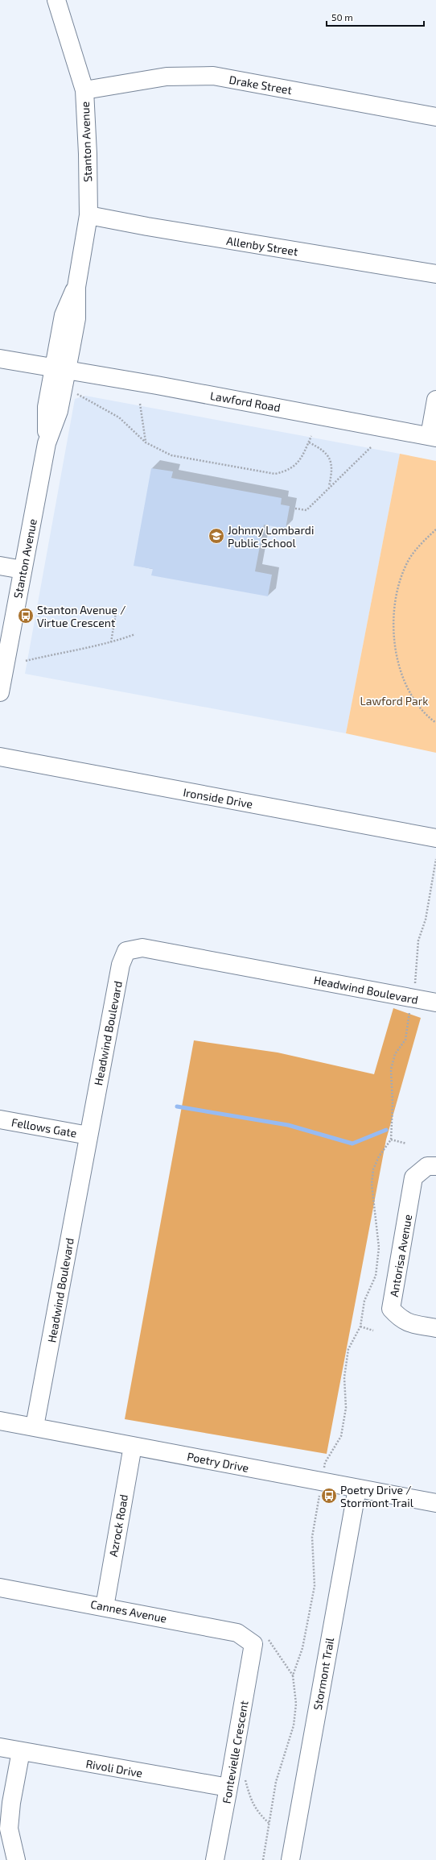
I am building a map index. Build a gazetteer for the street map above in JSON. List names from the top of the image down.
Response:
{
  "streets": {
    "street": [
      "Drake Street",
      "Stanton Avenue",
      "Allenby Street",
      "Lawford Road",
      "Ironside Drive",
      "Headwind Boulevard",
      "Fellows Gate",
      "Antorisa Avenue",
      "Poetry Drive",
      "Azrock Road",
      "Cannes Avenue",
      "Stormont Trail",
      "Fontevielle Crescent",
      "Rivoli Drive"
    ]
  },
  "crossings": [
    ["Drake Street", "Stanton Avenue"],
    ["Stanton Avenue", "Allenby Street"],
    ["Stanton Avenue", "Lawford Road"],
    ["Headwind Boulevard", "Fellows Gate"],
    ["Headwind Boulevard", "Poetry Drive"],
    ["Poetry Drive", "Azrock Road"],
    ["Poetry Drive", "Stormont Trail"],
    ["Azrock Road", "Cannes Avenue"],
    ["Cannes Avenue", "Fontevielle Crescent"],
    ["Fontevielle Crescent", "Rivoli Drive"]
  ],
  "parks": ["Lawford Park"],
  "places": {
    "school or university": ["Johnny Lombardi Public School"],
    "bus stop": ["Stanton Avenue / Virtue Crescent", "Poetry Drive / Stormont Trail"]
  },
  "scale_bar": "50 m"
}
